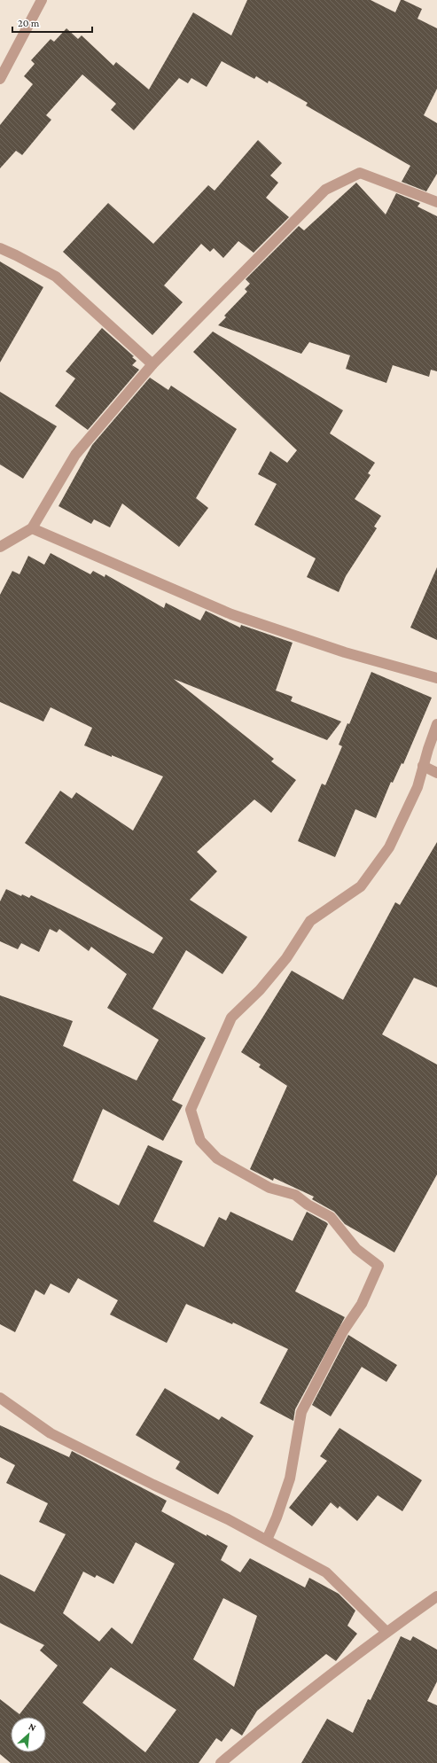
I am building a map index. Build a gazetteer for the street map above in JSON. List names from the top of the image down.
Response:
{
  "scale_bar": "20 m",
  "north": "top right"
}
